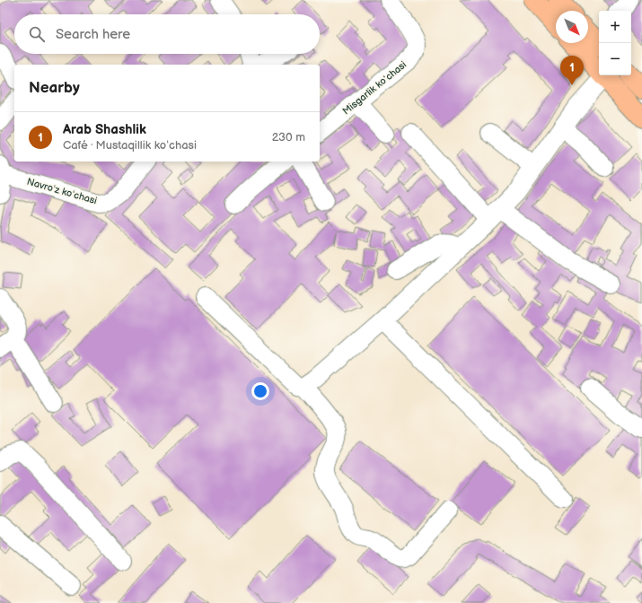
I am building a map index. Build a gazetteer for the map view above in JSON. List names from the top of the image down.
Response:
{
  "streets": {
    "street": ["Misgarlik koʻchasi", "Navroʻz koʻchasi"]
  },
  "north": "bottom right",
  "page": {
    "map_buttons": ["+", "−"],
    "search": "Search here",
    "pins": "1",
    "heading": "Nearby",
    "list": [
      {
        "mark": "1",
        "name": "Arab Shashlik",
        "note": "Café · Mustaqillik koʻchasi",
        "value": "230 m"
      }
    ]
  }
}
